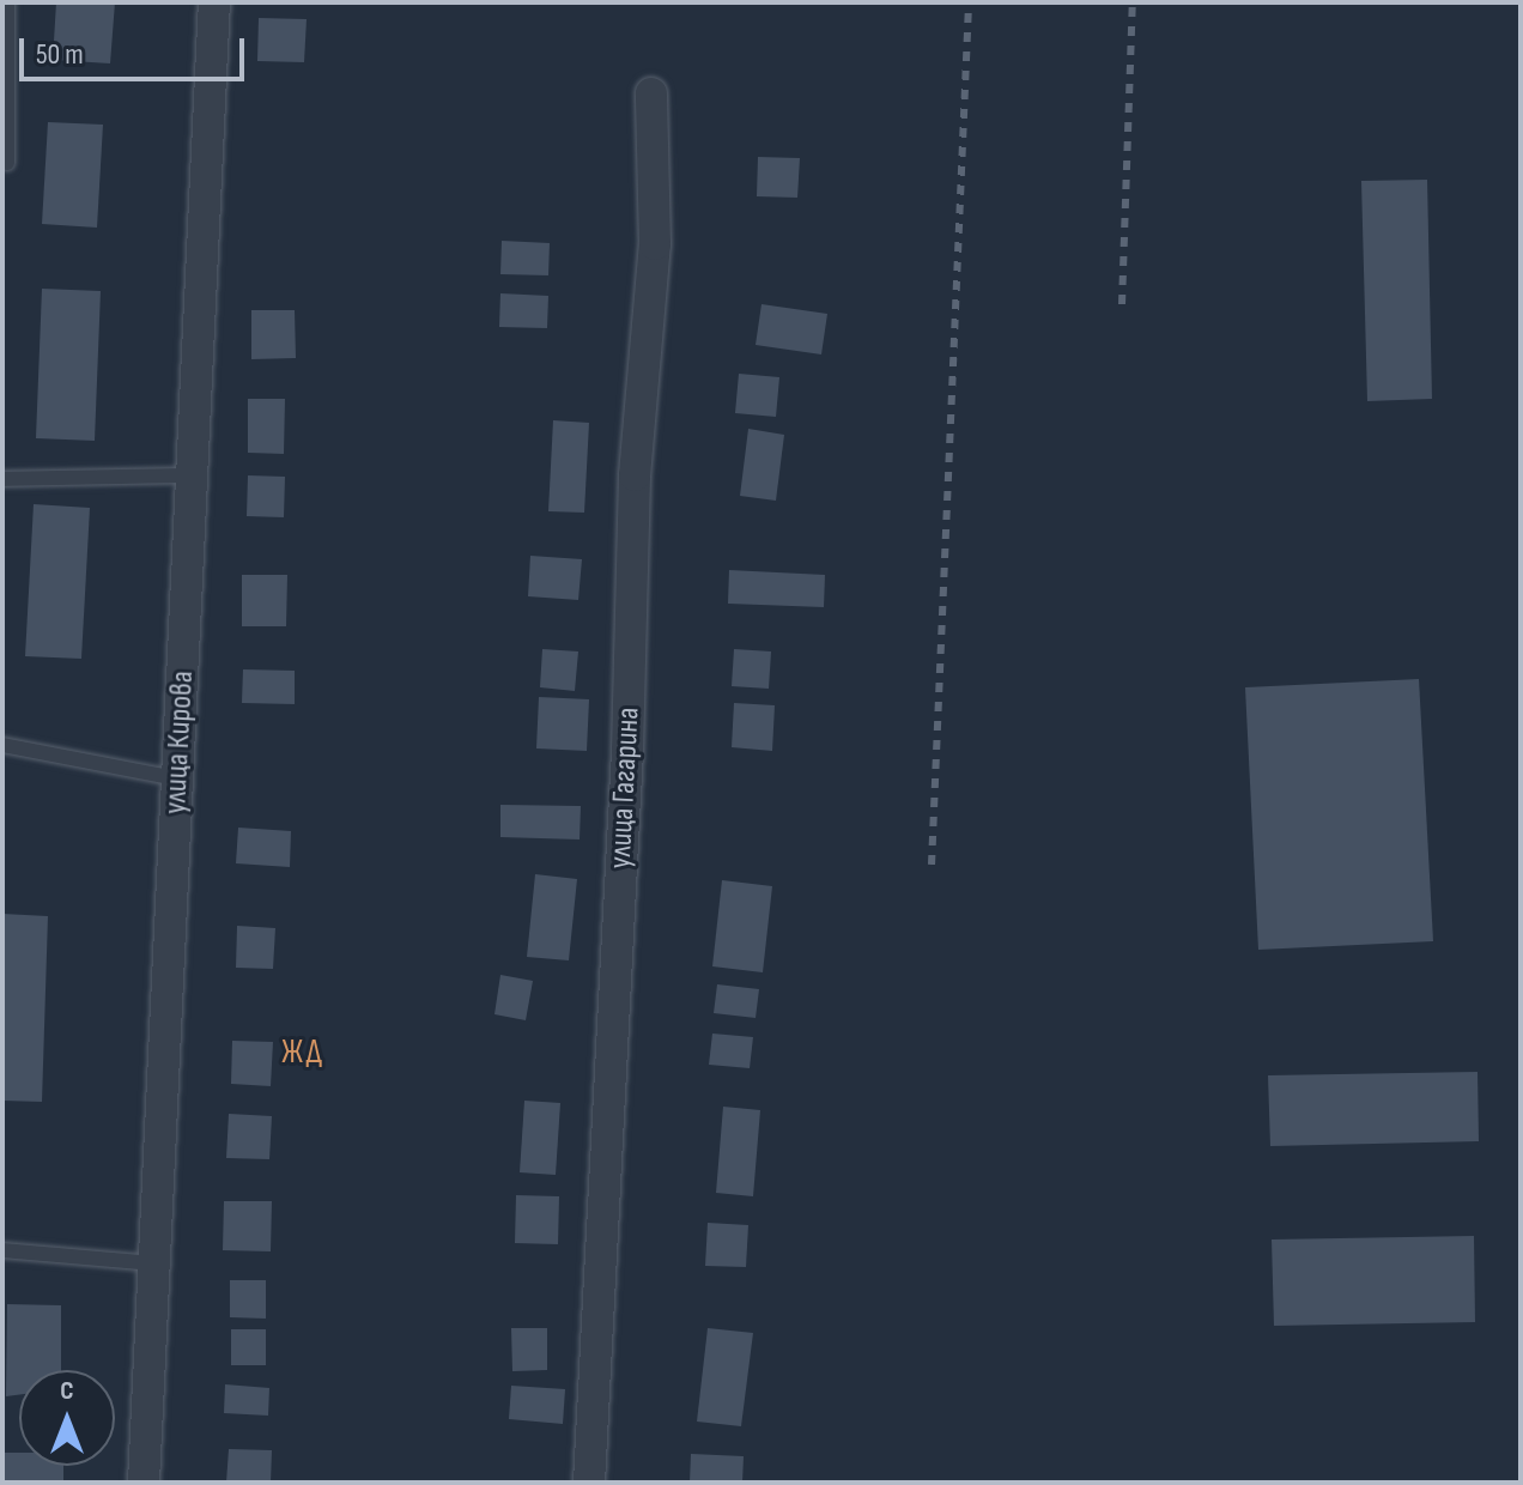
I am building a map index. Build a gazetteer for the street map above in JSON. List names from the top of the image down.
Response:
{
  "streets": {
    "street": ["улица Кирова", "улица Гагарина"]
  },
  "districts": ["ЖД"],
  "scale_bar": "50 m",
  "north": "top"
}
